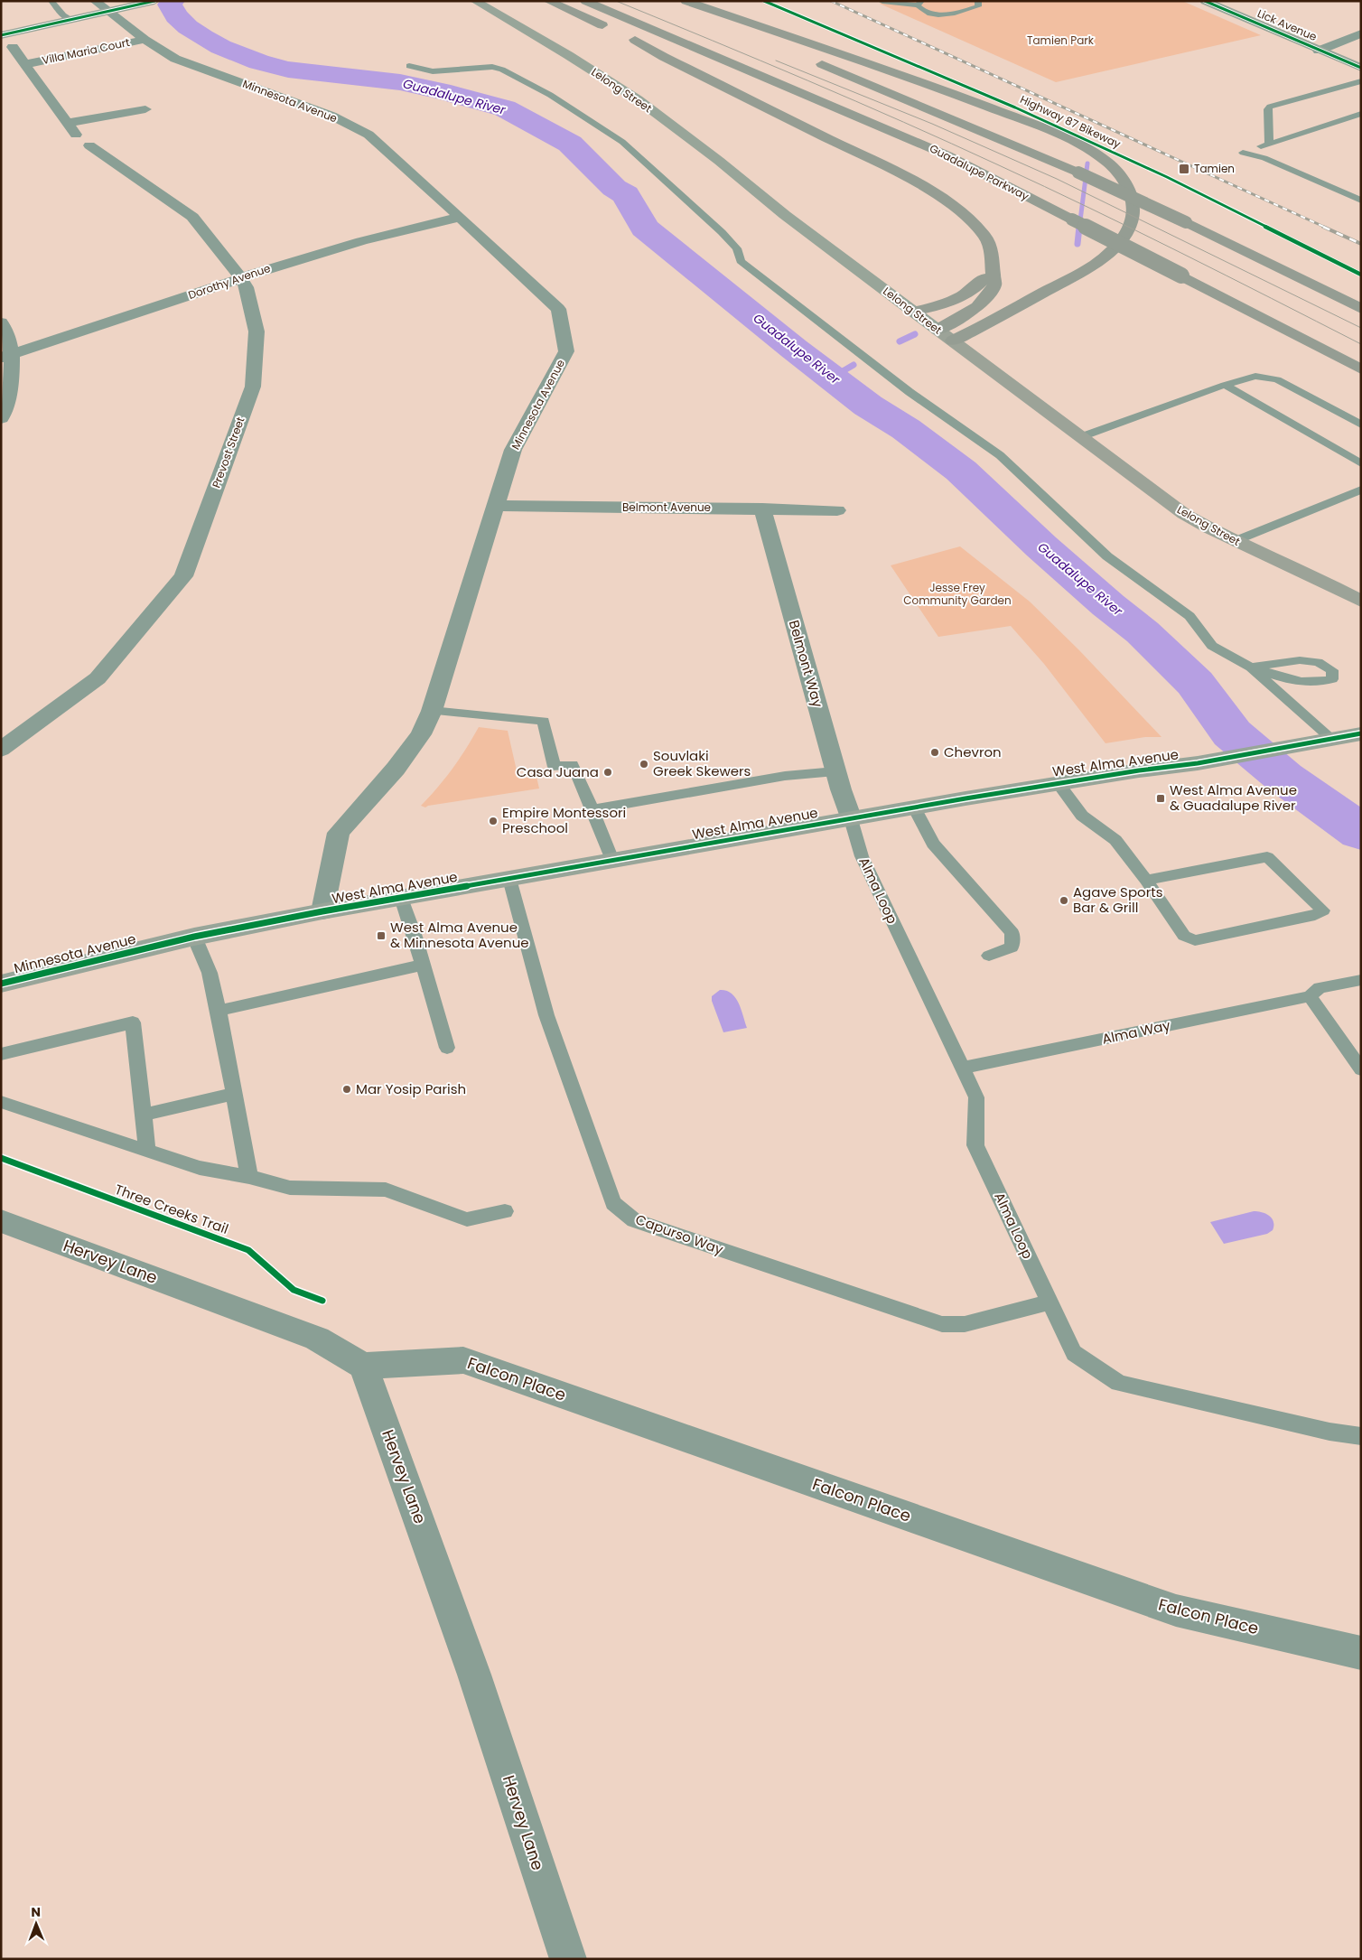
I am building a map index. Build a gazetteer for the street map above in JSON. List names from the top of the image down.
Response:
{
  "streets": {
    "highway": ["Guadalupe Parkway"],
    "main road": [
      "Lick Avenue",
      "Lelong Street",
      "Minnesota Avenue",
      "West Alma Avenue"
    ],
    "street": [
      "Villa Maria Court",
      "Dorothy Avenue",
      "Prevost Street",
      "Belmont Avenue",
      "Belmont Way",
      "Hervey Lane",
      "Falcon Place"
    ],
    "lane": ["Alma Loop", "Alma Way", "Capurso Way"],
    "cycle path": ["Highway 87 Bikeway", "Three Creeks Trail"]
  },
  "crossings": [
    ["Villa Maria Court", "Minnesota Avenue"],
    ["Villa Maria Court", "Prevost Street"],
    ["Minnesota Avenue", "Dorothy Avenue"],
    ["Minnesota Avenue", "Belmont Avenue"],
    ["Minnesota Avenue", "West Alma Avenue"],
    ["Dorothy Avenue", "Prevost Street"],
    ["Belmont Avenue", "Belmont Way"],
    ["Belmont Way", "West Alma Avenue"],
    ["Belmont Way", "Alma Loop"],
    ["West Alma Avenue", "Alma Loop"],
    ["West Alma Avenue", "Capurso Way"],
    ["Alma Loop", "Alma Way"],
    ["Alma Loop", "Capurso Way"],
    ["Hervey Lane", "Falcon Place"]
  ],
  "water": ["Guadalupe River"],
  "parks": ["Tamien Park", "Jesse Frey Community Garden"],
  "places": {
    "transit": ["Tamien", "West Alma Avenue & Guadalupe River", "West Alma Avenue & Minnesota Avenue"],
    "other": [
      "Chevron",
      "Souvlaki Greek Skewers",
      "Casa Juana",
      "Empire Montessori Preschool",
      "Agave Sports Bar & Grill",
      "Mar Yosip Parish"
    ]
  },
  "north": "top"
}
